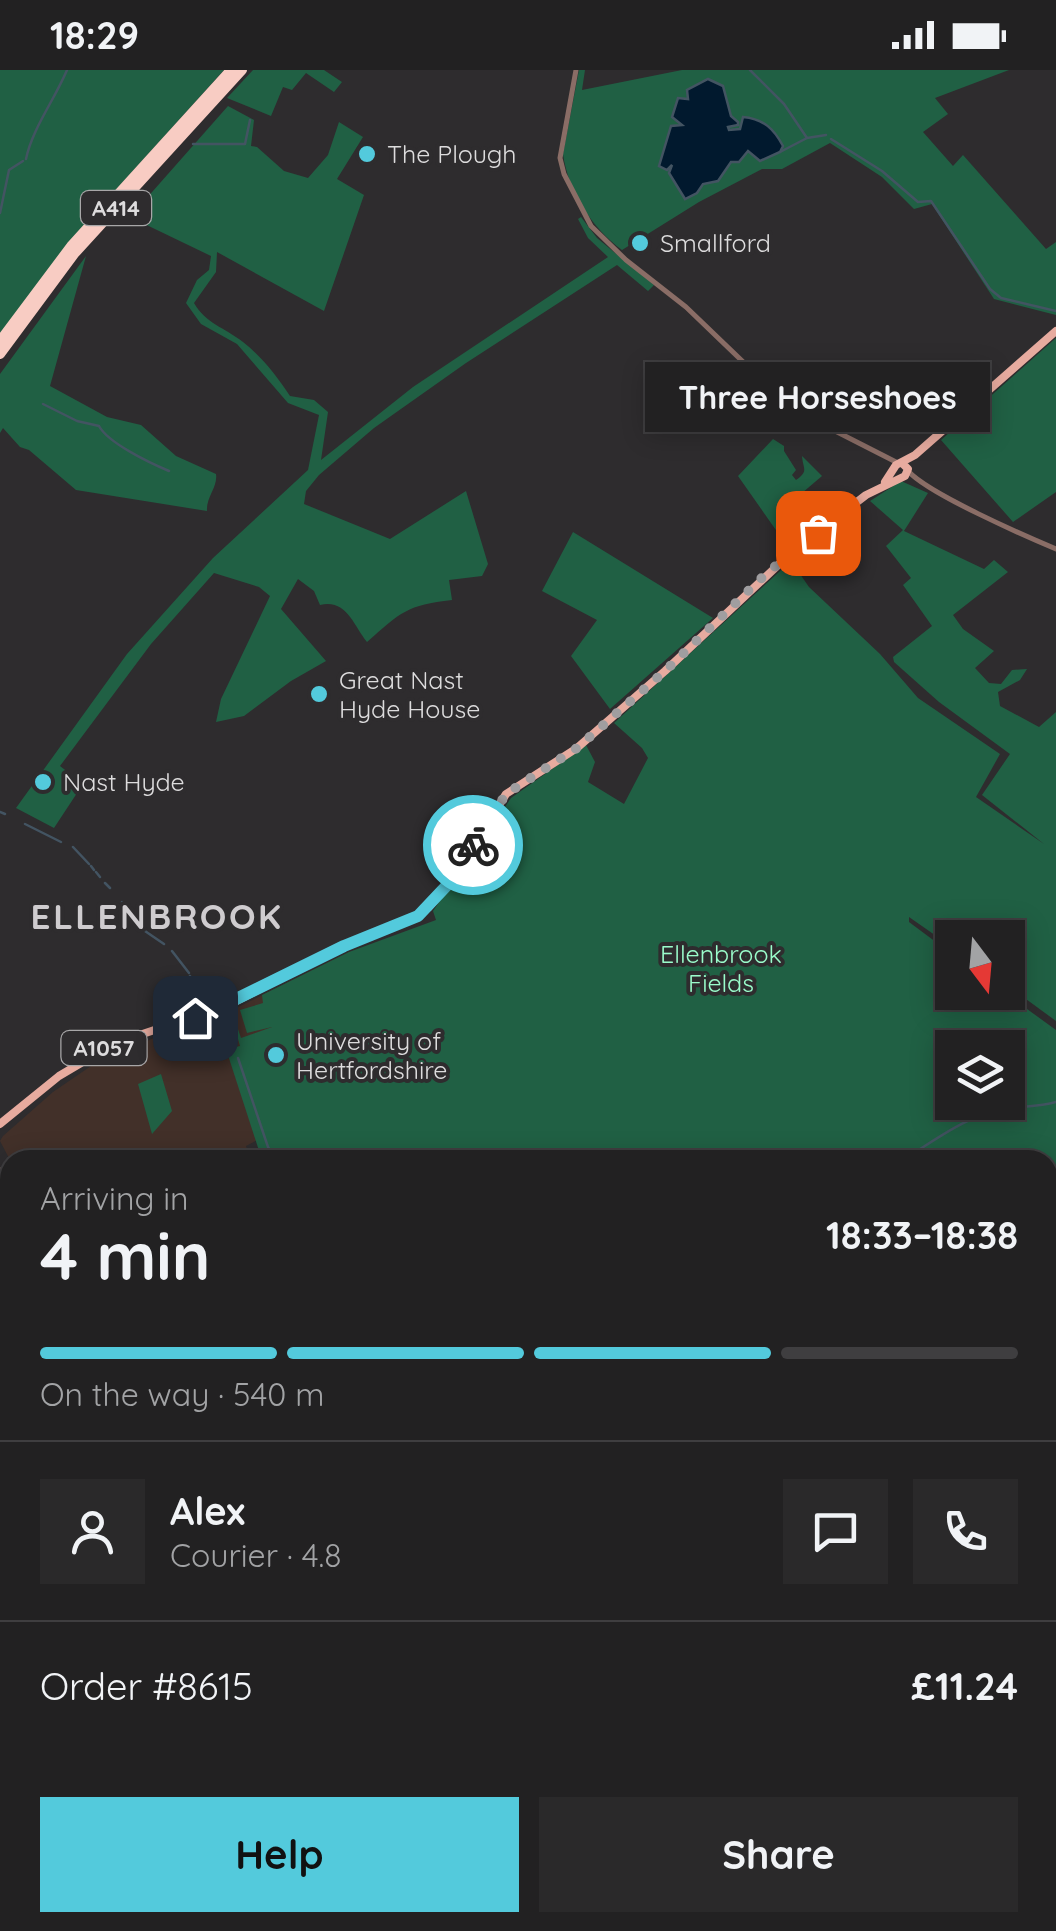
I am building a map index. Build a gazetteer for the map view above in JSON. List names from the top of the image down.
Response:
{
  "streets": {
    "highway": ["A414"],
    "main road": ["A1057"]
  },
  "districts": ["ELLENBROOK"],
  "parks": ["Ellenbrook Fields"],
  "places": [
    "The Plough",
    "Smallford",
    "Three Horseshoes",
    "Great Nast Hyde House",
    "Nast Hyde",
    "University of Hertfordshire"
  ],
  "north": "bottom",
  "page": {
    "status": "18:29",
    "bubble": "Three Horseshoes",
    "heading": ["4 min", "Arriving in", "18:33–18:38"],
    "panel": [
      "Alex",
      "Courier · 4.8",
      "Order #8615",
      "£11.24"
    ],
    "bar": "On the way · 540 m",
    "buttons": ["Help", "Share"]
  }
}
